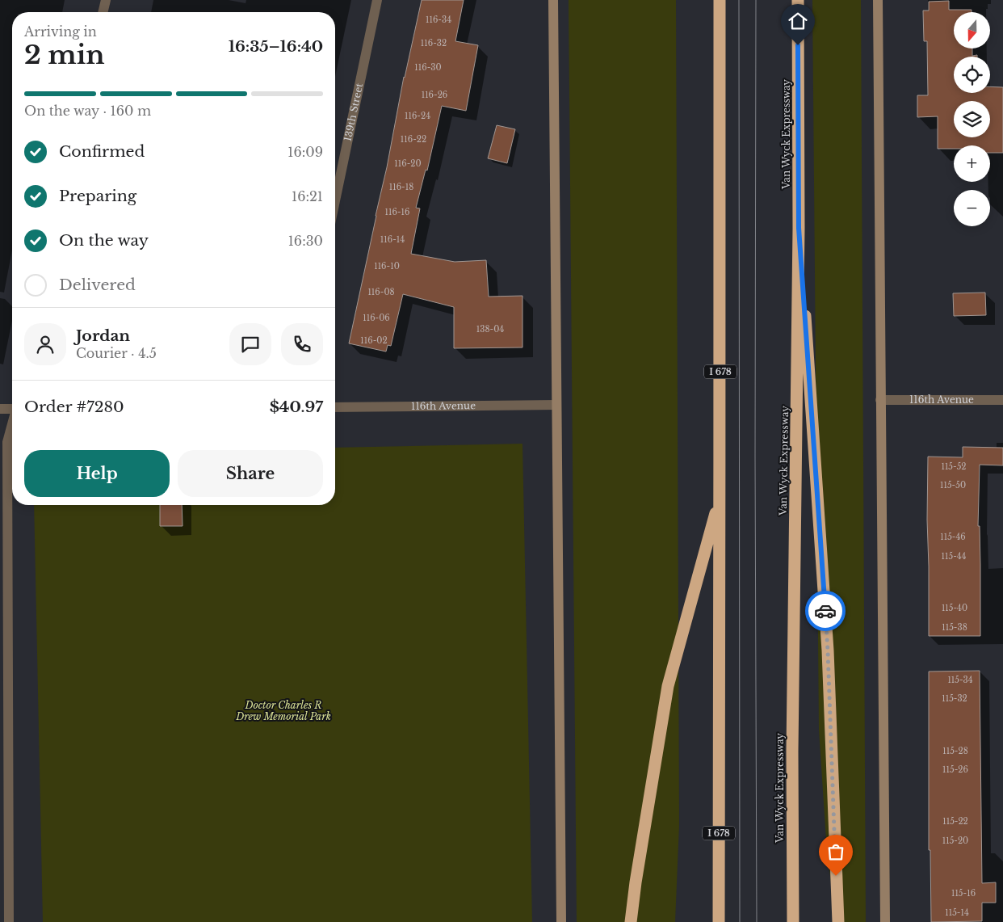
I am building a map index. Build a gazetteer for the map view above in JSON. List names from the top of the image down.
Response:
{
  "streets": {
    "highway": ["Van Wyck Expressway", "I 678"],
    "street": ["139th Street", "116th Avenue"]
  },
  "parks": ["Doctor Charles R Drew Memorial Park"],
  "house_numbers": [
    "116-34",
    "116-32",
    "116-30",
    "116-26",
    "116-24",
    "116-22",
    "116-20",
    "116-18",
    "116-16",
    "116-14",
    "116-10",
    "116-08",
    "116-06",
    "138-04",
    "116-02",
    "115-52",
    "115-50",
    "115-46",
    "115-44",
    "115-40",
    "115-38",
    "115-34",
    "115-32",
    "115-28",
    "115-26",
    "115-22",
    "115-20",
    "115-16",
    "115-14"
  ],
  "north": "bottom",
  "page": {
    "map_buttons": ["+", "−"],
    "heading": ["2 min", "Arriving in", "16:35–16:40"],
    "panel": [
      "Jordan",
      "Courier · 4.5",
      "Order #7280",
      "$40.97"
    ],
    "bar": "On the way · 160 m",
    "list": [
      ["Confirmed", "16:09"],
      ["Preparing", "16:21"],
      ["On the way", "16:30"],
      "Delivered"
    ],
    "buttons": ["Help", "Share"]
  }
}
